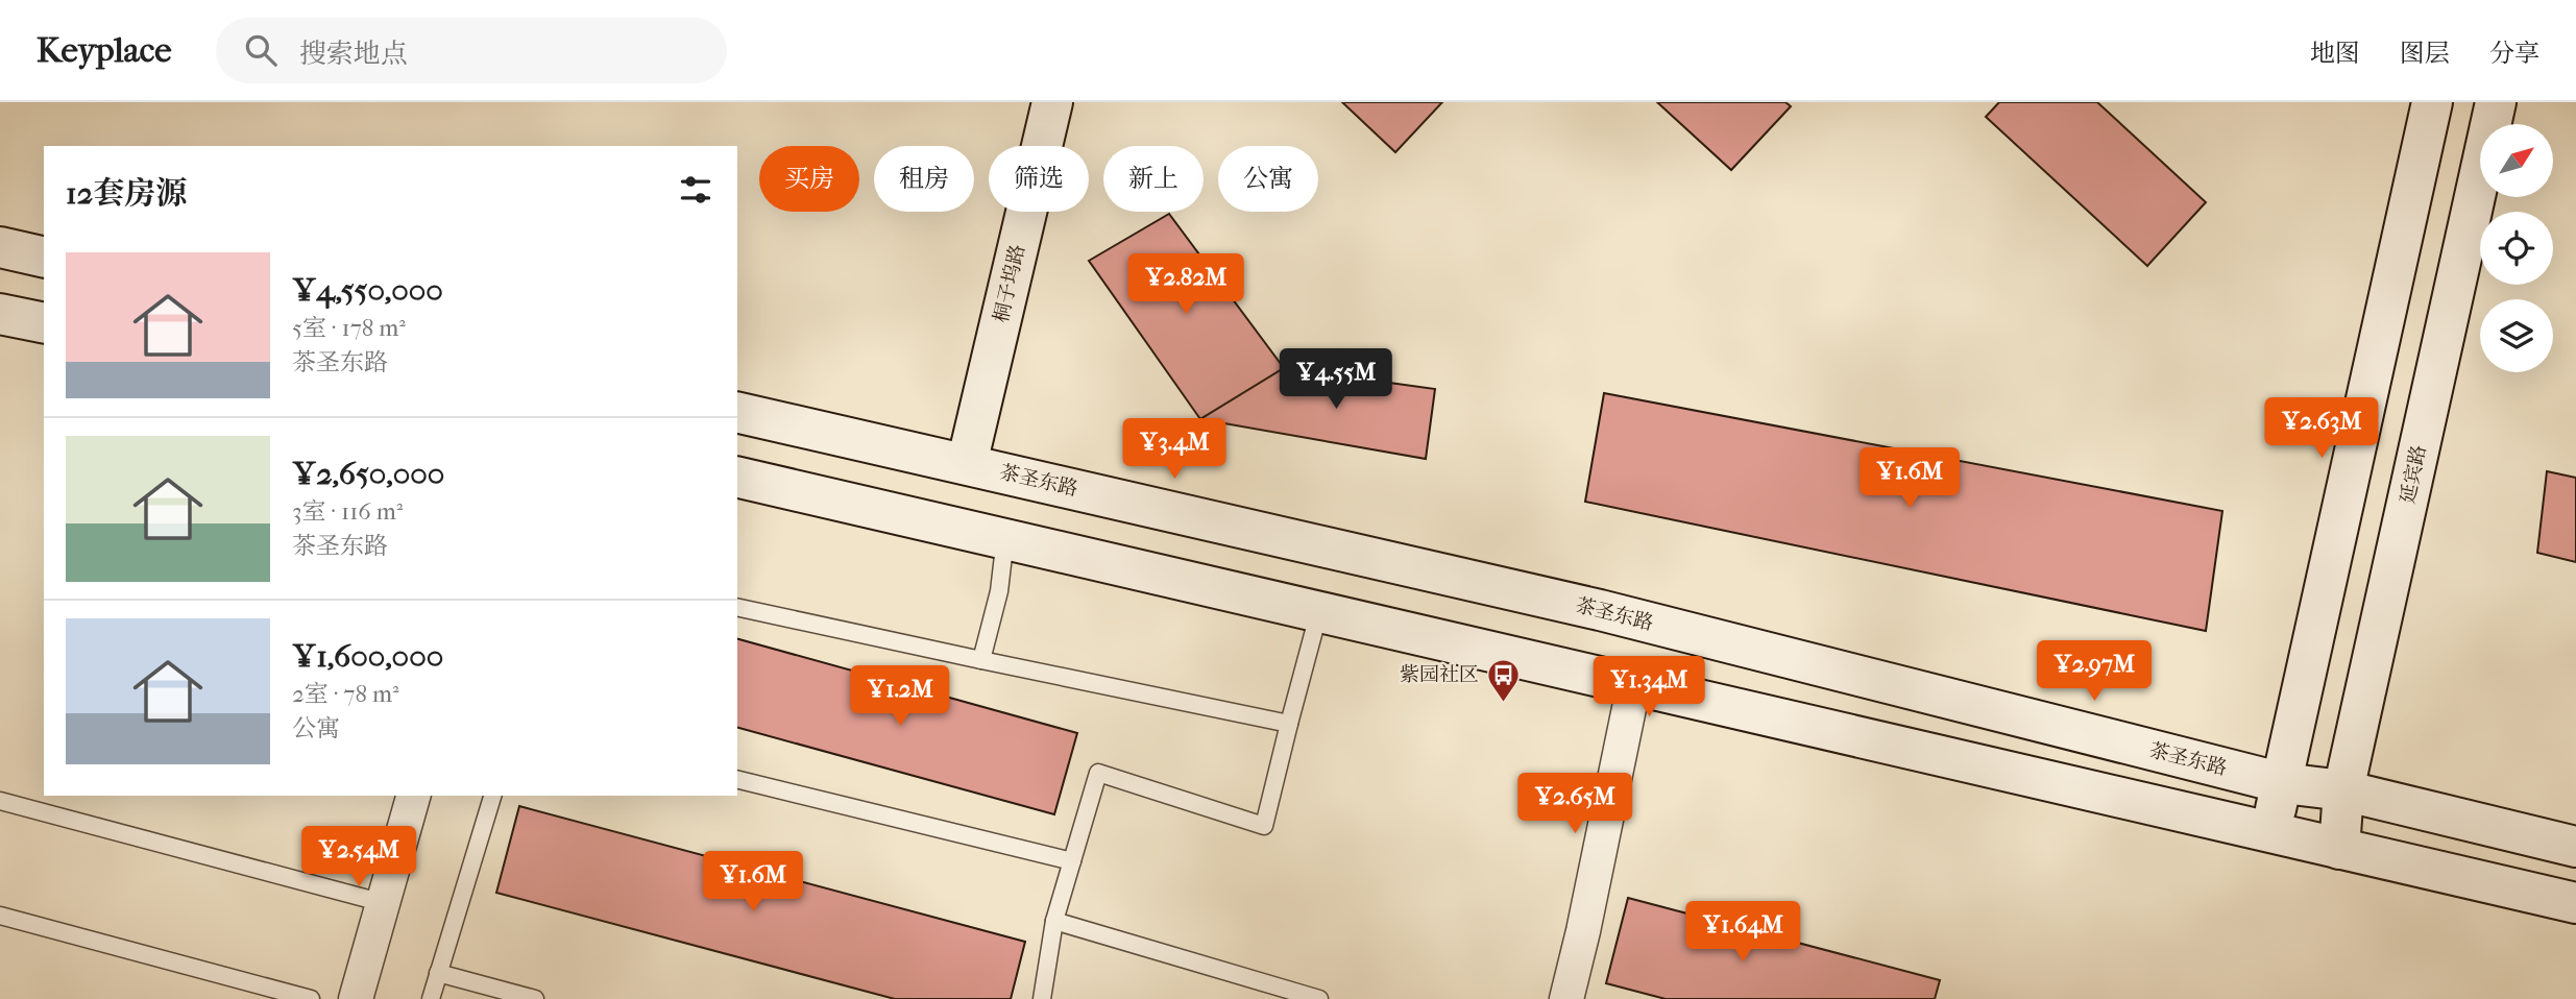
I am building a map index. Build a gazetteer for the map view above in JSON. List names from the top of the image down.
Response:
{
  "streets": {
    "main road": ["桐子坞路", "延宾路", "茶圣东路"]
  },
  "crossings": [
    ["桐子坞路", "茶圣东路"],
    ["延宾路", "茶圣东路"]
  ],
  "places": {
    "bus stop": ["紫园社区"]
  },
  "north": "top right",
  "page": {
    "header": "Keyplace",
    "search": "搜索地点",
    "nav": ["地图", "图层", "分享"],
    "chip": [
      "买房",
      "租房",
      "筛选",
      "新上",
      "公寓"
    ],
    "heading": "12套房源",
    "list": [
      {
        "name": "¥4,550,000",
        "note": "5室 · 178 m² · 茶圣东路"
      },
      {
        "name": "¥2,650,000",
        "note": "3室 · 116 m² · 茶圣东路"
      },
      {
        "name": "¥1,600,000",
        "note": "2室 · 78 m² · 公寓"
      }
    ],
    "price": [
      "¥2.82M",
      "¥4.55M",
      "¥2.63M",
      "¥3.4M",
      "¥1.6M",
      "¥2.97M",
      "¥1.34M",
      "¥1.2M",
      "¥2.65M",
      "¥2.54M",
      "¥1.6M",
      "¥1.64M"
    ]
  }
}
